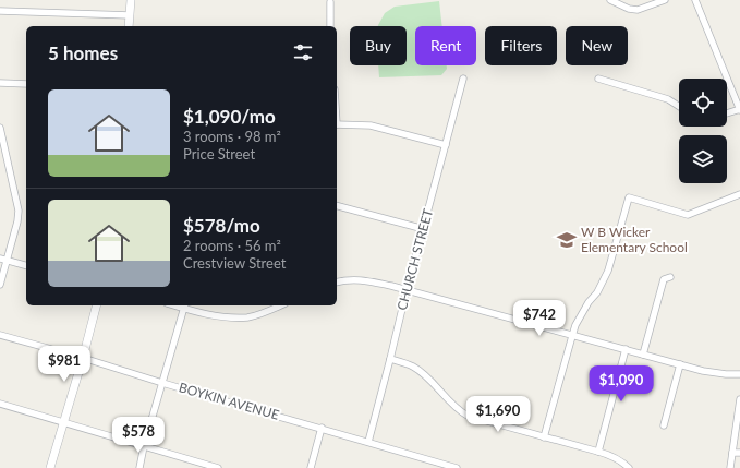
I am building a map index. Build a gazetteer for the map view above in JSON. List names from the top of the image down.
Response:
{
  "streets": {
    "street": ["CHURCH STREET", "BOYKIN AVENUE"]
  },
  "crossings": [
    ["CHURCH STREET", "BOYKIN AVENUE"]
  ],
  "places": {
    "school or university": ["W B Wicker Elementary School"]
  },
  "page": {
    "chip": [
      "Buy",
      "Rent",
      "Filters",
      "New"
    ],
    "heading": "5 homes",
    "list": [
      {
        "name": "$1,090/mo",
        "note": "3 rooms · 98 m² · Price Street"
      },
      {
        "name": "$578/mo",
        "note": "2 rooms · 56 m² · Crestview Street"
      }
    ],
    "price": [
      "$742",
      "$981",
      "$1,090",
      "$1,690",
      "$578"
    ]
  }
}
